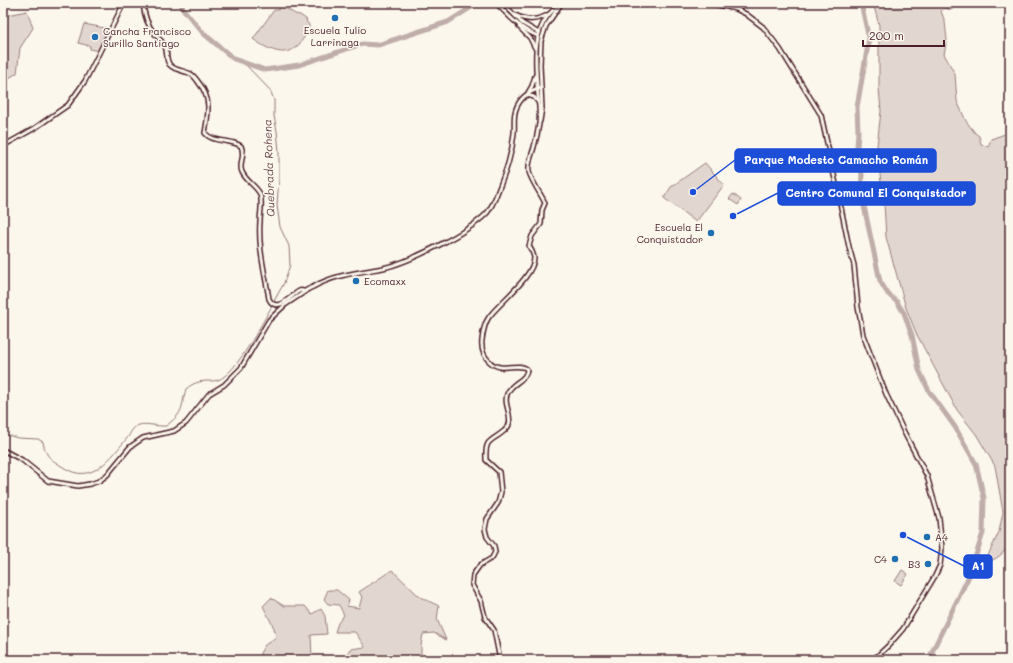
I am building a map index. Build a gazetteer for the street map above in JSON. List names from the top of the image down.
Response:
{
  "water": ["Quebrada Rohena"],
  "places": [
    "Escuela Tulio Larrinaga",
    "Cancha Francisco Surillo Santiago",
    "Parque Modesto Camacho Román",
    "Centro Comunal El Conquistador",
    "Escuela El Conquistador",
    "Ecomaxx",
    "A1",
    "A4",
    "C4",
    "B3"
  ],
  "scale_bar": "200 m"
}
